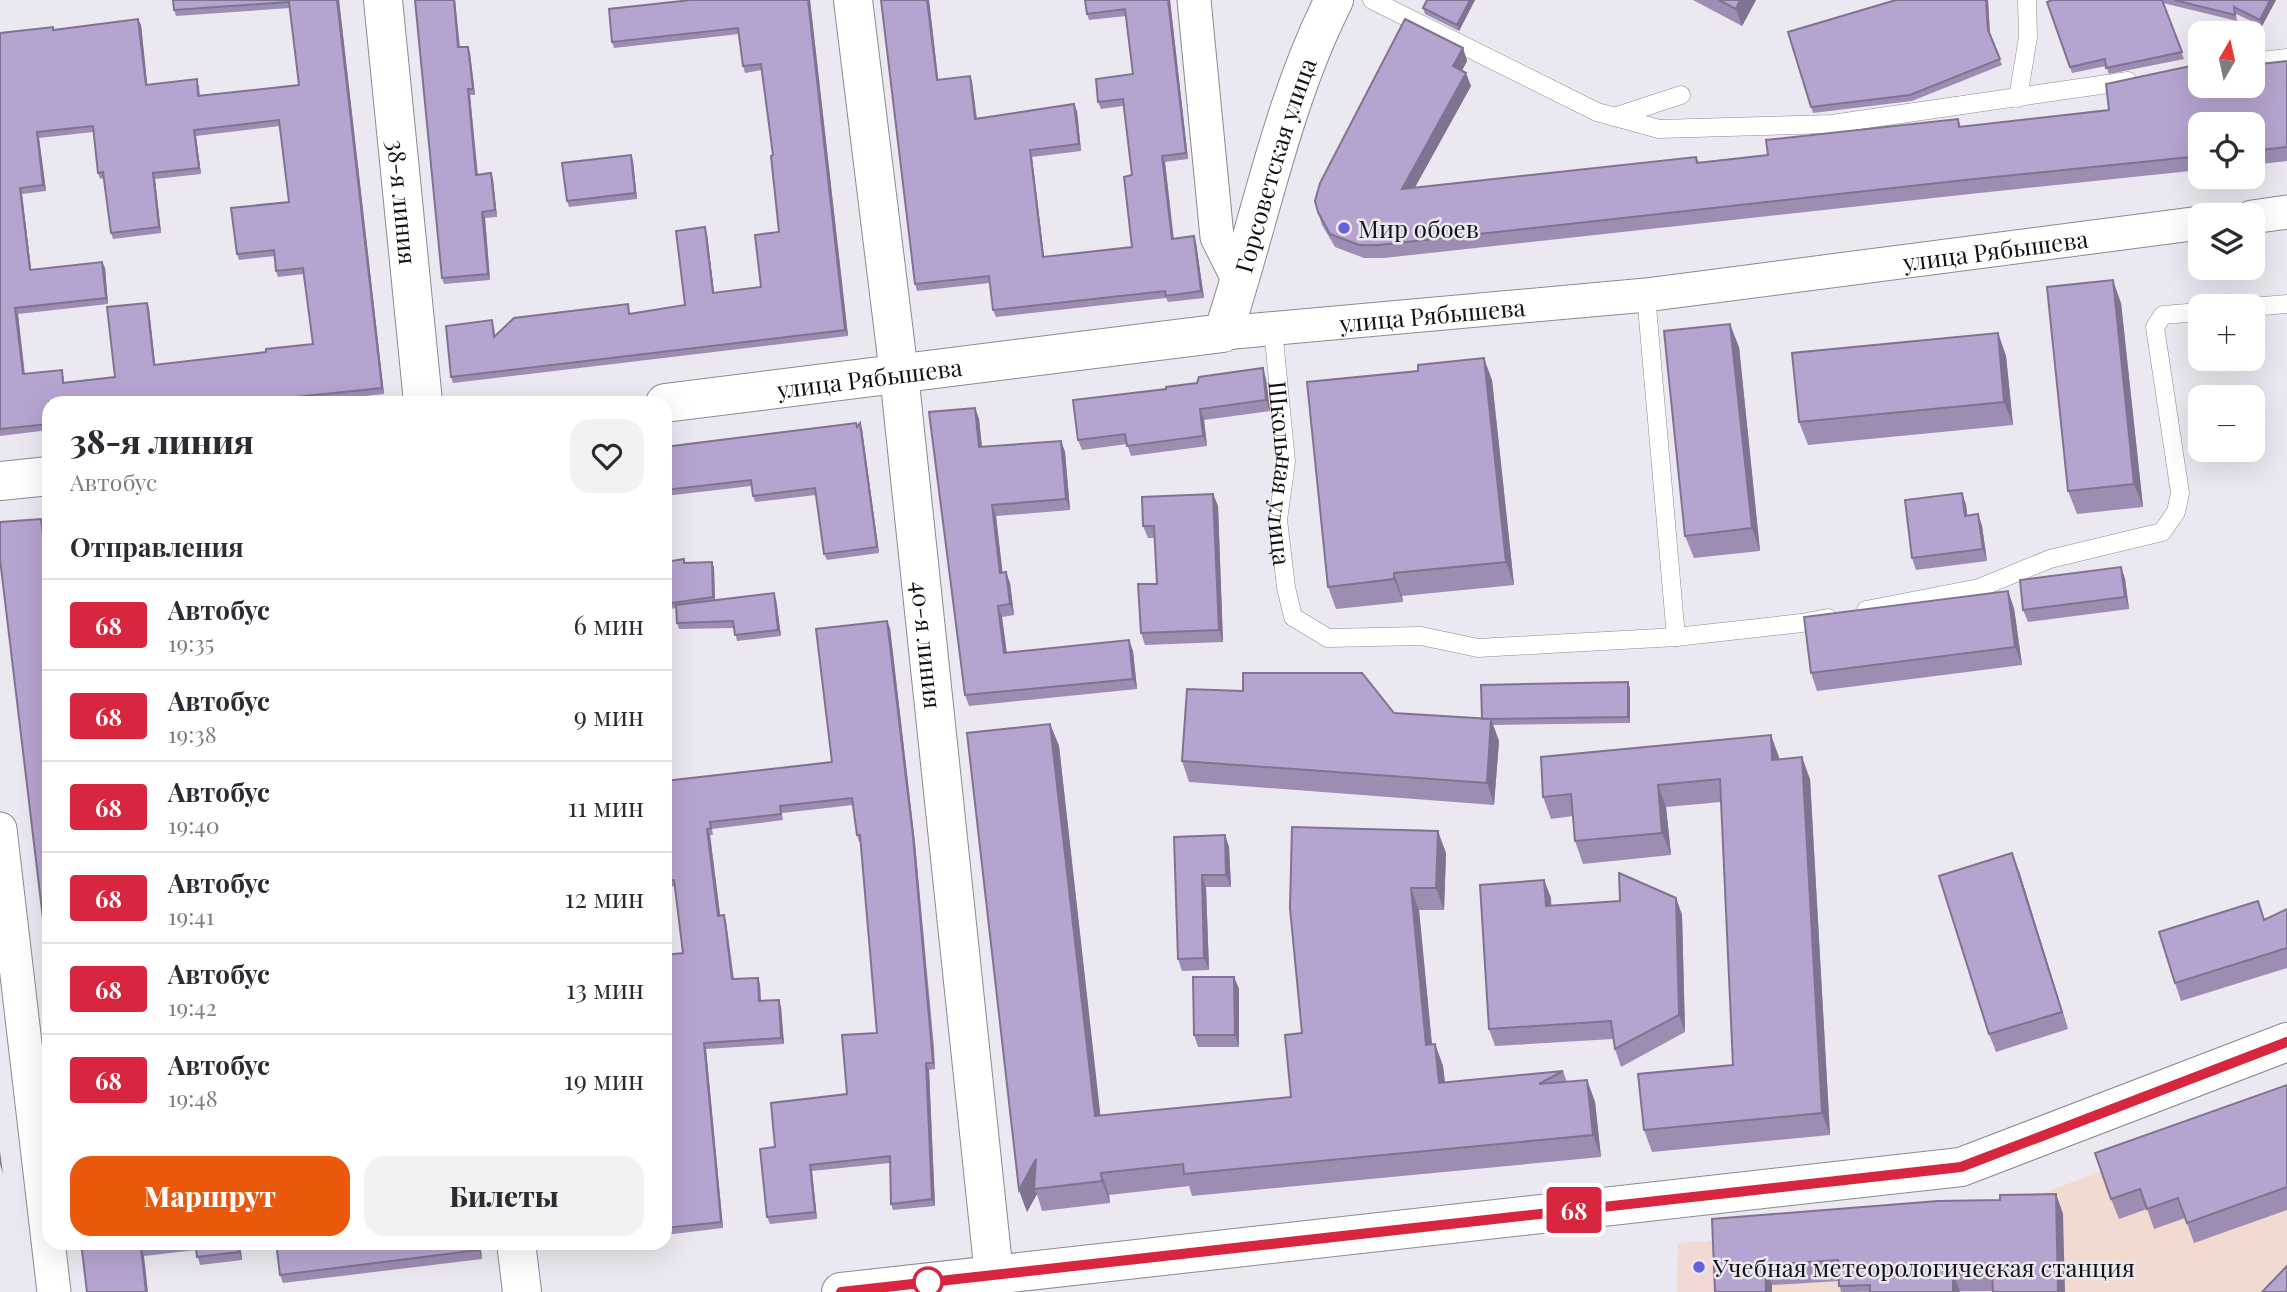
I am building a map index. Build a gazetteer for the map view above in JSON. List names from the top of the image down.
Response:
{
  "streets": {
    "street": [
      "Горсоветская улица",
      "38-я линия",
      "улица Рябышева",
      "40-я линия"
    ],
    "lane": ["Школьная улица"]
  },
  "crossings": [
    ["Горсоветская улица", "улица Рябышева"],
    ["улица Рябышева", "Школьная улица"],
    ["улица Рябышева", "40-я линия"]
  ],
  "places": ["Мир обоев", "Учебная метеорологическая станция"],
  "lines": ["bus line 68"],
  "north": "top",
  "page": {
    "on_map": "68",
    "map_buttons": ["+", "−"],
    "heading": [
      ["38-я линия", "Автобус"],
      "Отправления"
    ],
    "list": [
      {
        "mark": "68",
        "name": "Автобус",
        "note": "19:35",
        "value": "6 мин"
      },
      {
        "mark": "68",
        "name": "Автобус",
        "note": "19:38",
        "value": "9 мин"
      },
      {
        "mark": "68",
        "name": "Автобус",
        "note": "19:40",
        "value": "11 мин"
      },
      {
        "mark": "68",
        "name": "Автобус",
        "note": "19:41",
        "value": "12 мин"
      },
      {
        "mark": "68",
        "name": "Автобус",
        "note": "19:42",
        "value": "13 мин"
      },
      {
        "mark": "68",
        "name": "Автобус",
        "note": "19:48",
        "value": "19 мин"
      }
    ],
    "buttons": ["Маршрут", "Билеты"]
  }
}
